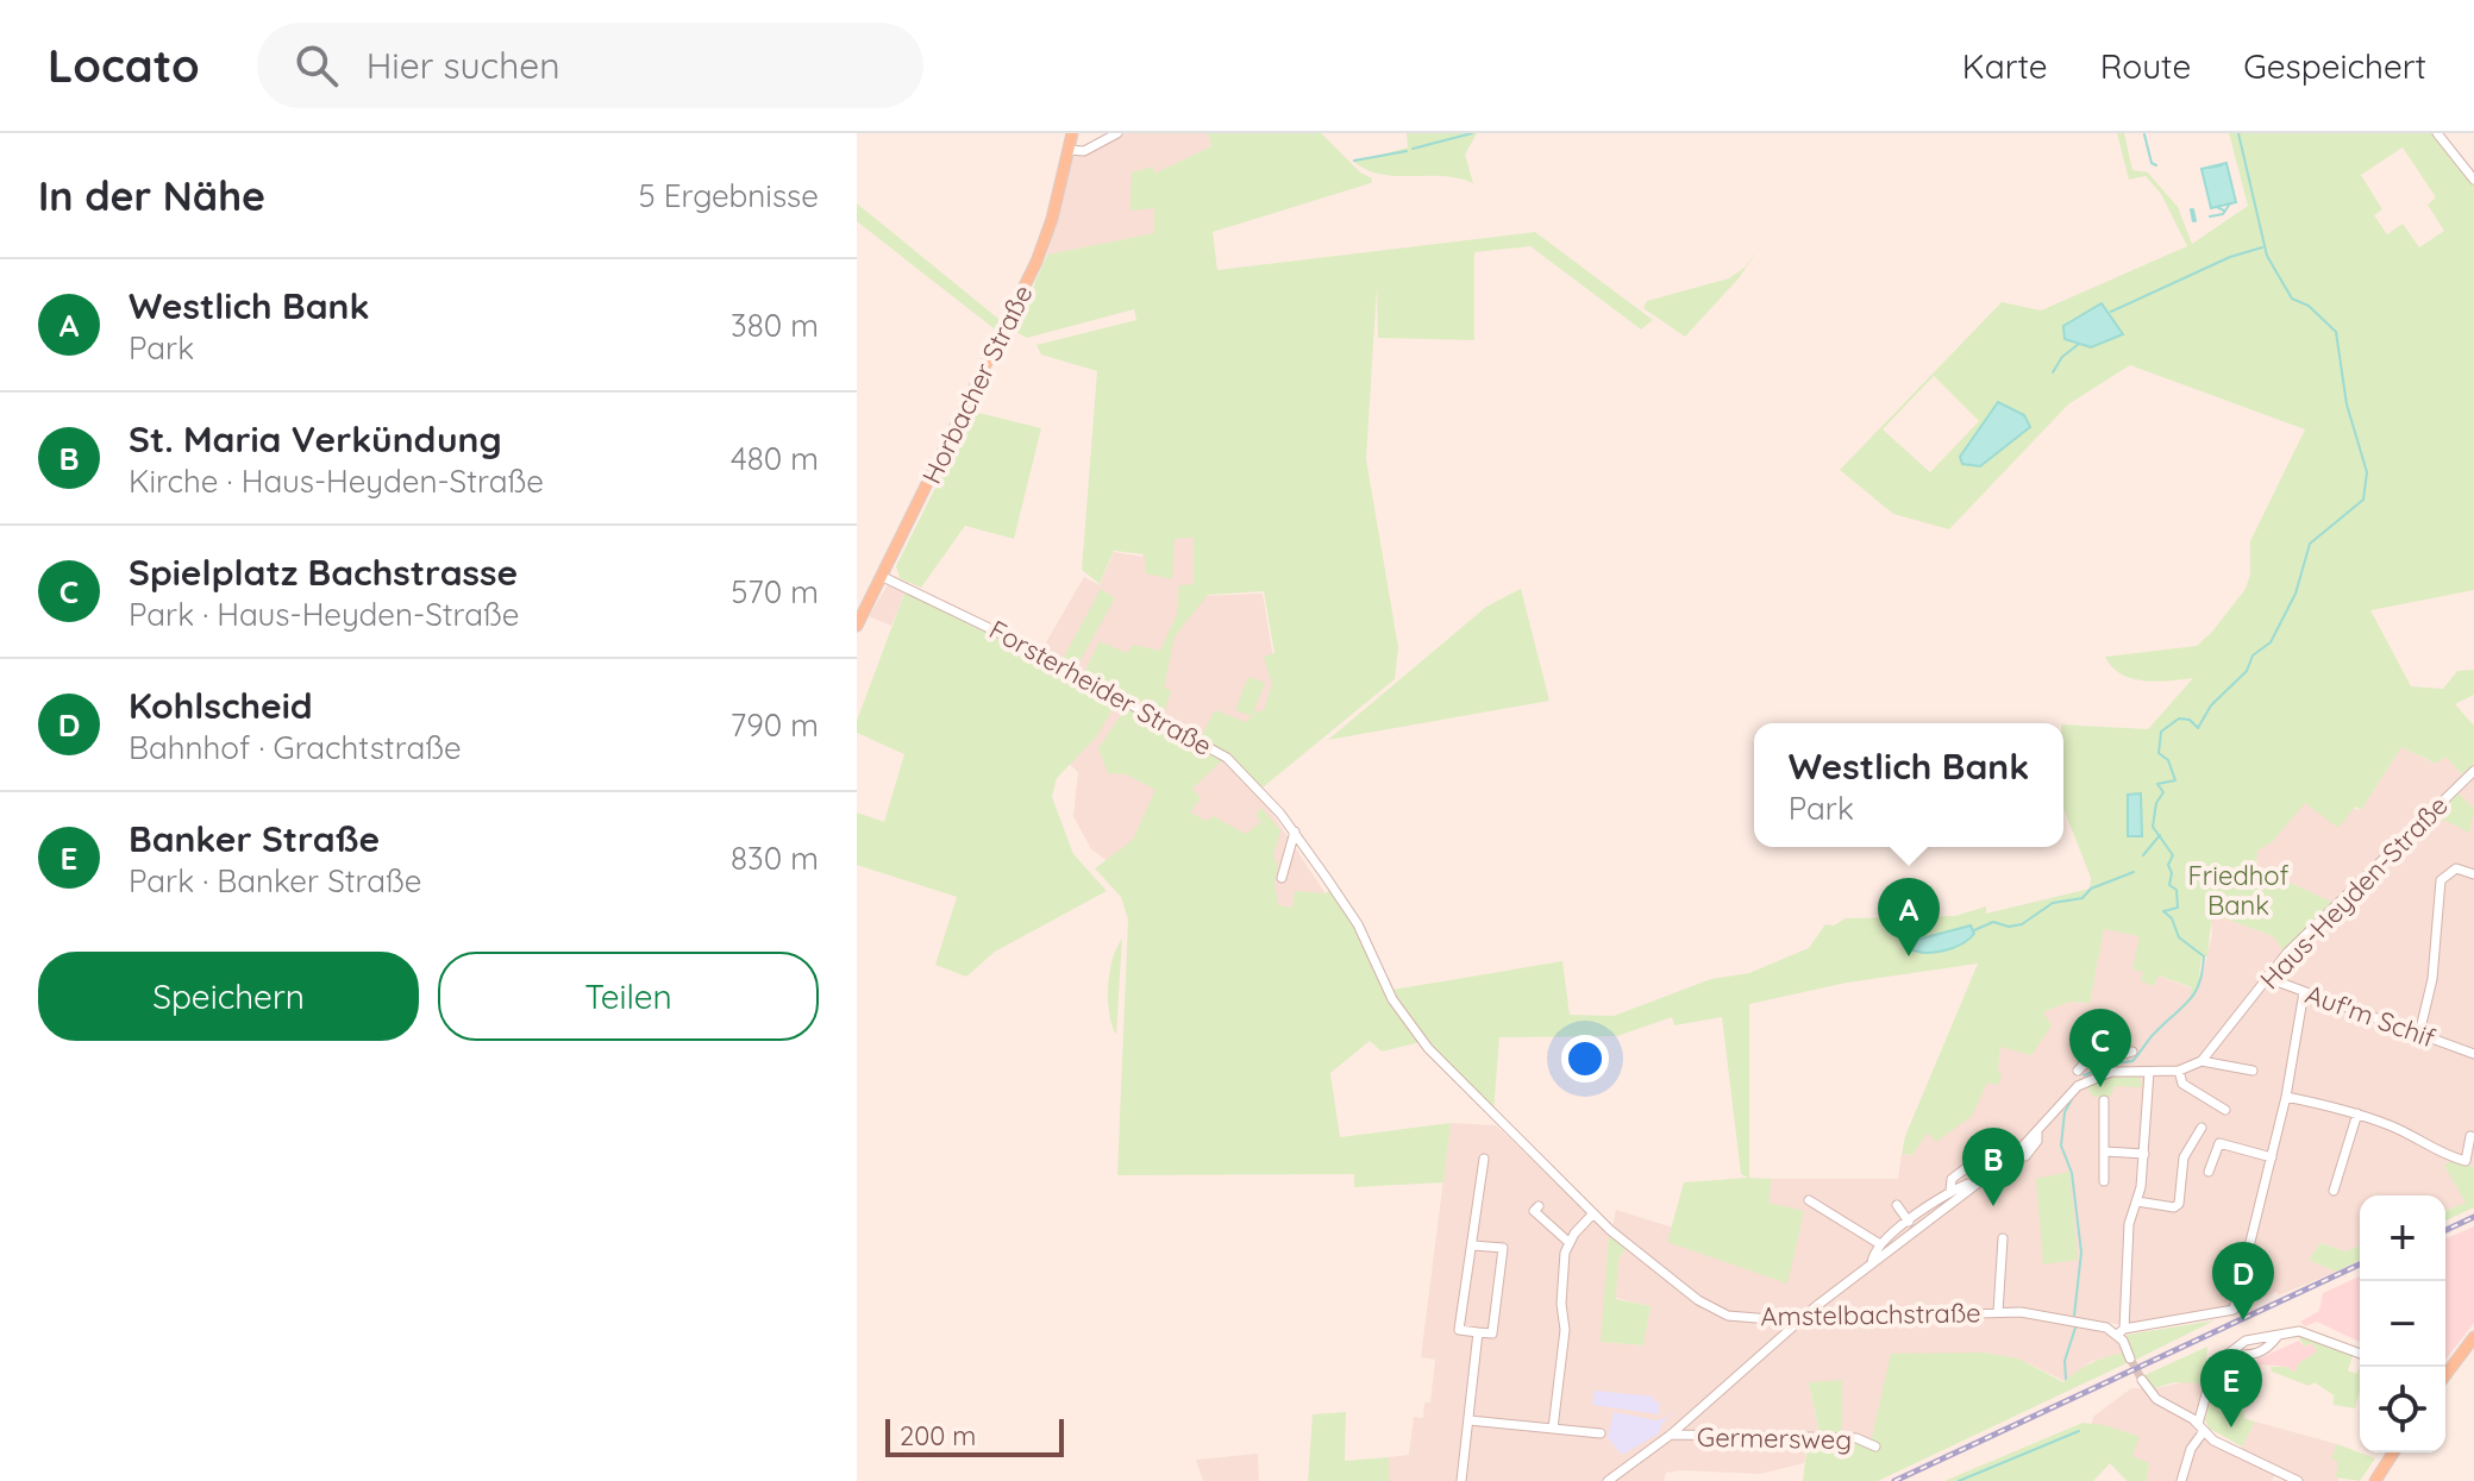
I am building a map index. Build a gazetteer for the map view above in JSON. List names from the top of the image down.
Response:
{
  "streets": {
    "main road": ["Horbacher Straße"],
    "street": [
      "Forsterheider Straße",
      "Haus-Heyden-Straße",
      "Auf'm Schif",
      "Amstelbachstraße",
      "Germersweg"
    ]
  },
  "crossings": [
    ["Horbacher Straße", "Forsterheider Straße"],
    ["Forsterheider Straße", "Amstelbachstraße"],
    ["Haus-Heyden-Straße", "Auf'm Schif"],
    ["Haus-Heyden-Straße", "Amstelbachstraße"],
    ["Haus-Heyden-Straße", "Germersweg"]
  ],
  "parks": ["Friedhof Bank"],
  "scale_bar": "200 m",
  "page": {
    "header": "Locato",
    "search": "Hier suchen",
    "nav": ["Karte", "Route", "Gespeichert"],
    "heading": ["In der Nähe", "5 Ergebnisse"],
    "list": [
      {
        "mark": "A",
        "name": "Westlich Bank",
        "note": "Park",
        "value": "380 m"
      },
      {
        "mark": "B",
        "name": "St. Maria Verkündung",
        "note": "Kirche · Haus-Heyden-Straße",
        "value": "480 m"
      },
      {
        "mark": "C",
        "name": "Spielplatz Bachstrasse",
        "note": "Park · Haus-Heyden-Straße",
        "value": "570 m"
      },
      {
        "mark": "D",
        "name": "Kohlscheid",
        "note": "Bahnhof · Grachtstraße",
        "value": "790 m"
      },
      {
        "mark": "E",
        "name": "Banker Straße",
        "note": "Park · Banker Straße",
        "value": "830 m"
      }
    ],
    "popup": ["Westlich Bank", "Park"],
    "pins": [
      "A",
      "C",
      "B",
      "D",
      "E"
    ],
    "buttons": ["Speichern", "Teilen"],
    "map_buttons": ["+", "−"],
    "scale": "200 m"
  }
}
